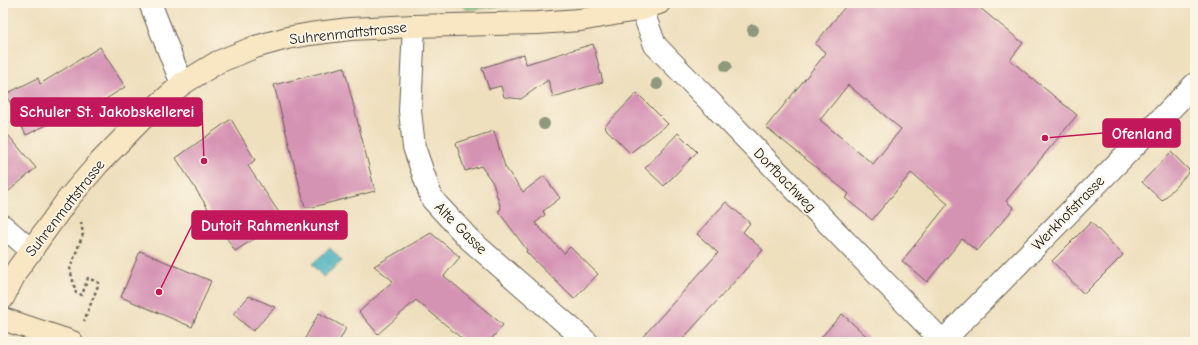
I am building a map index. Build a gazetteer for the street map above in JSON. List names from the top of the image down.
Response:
{
  "streets": {
    "street": [
      "Suhrenmattstrasse",
      "Dorfbachweg",
      "Werkhofstrasse",
      "Alte Gasse"
    ]
  },
  "crossings": [
    ["Suhrenmattstrasse", "Dorfbachweg"],
    ["Suhrenmattstrasse", "Alte Gasse"],
    ["Dorfbachweg", "Werkhofstrasse"]
  ],
  "places": ["Ofenland", "Schuler St. Jakobskellerei", "Dutoit Rahmenkunst"]
}
